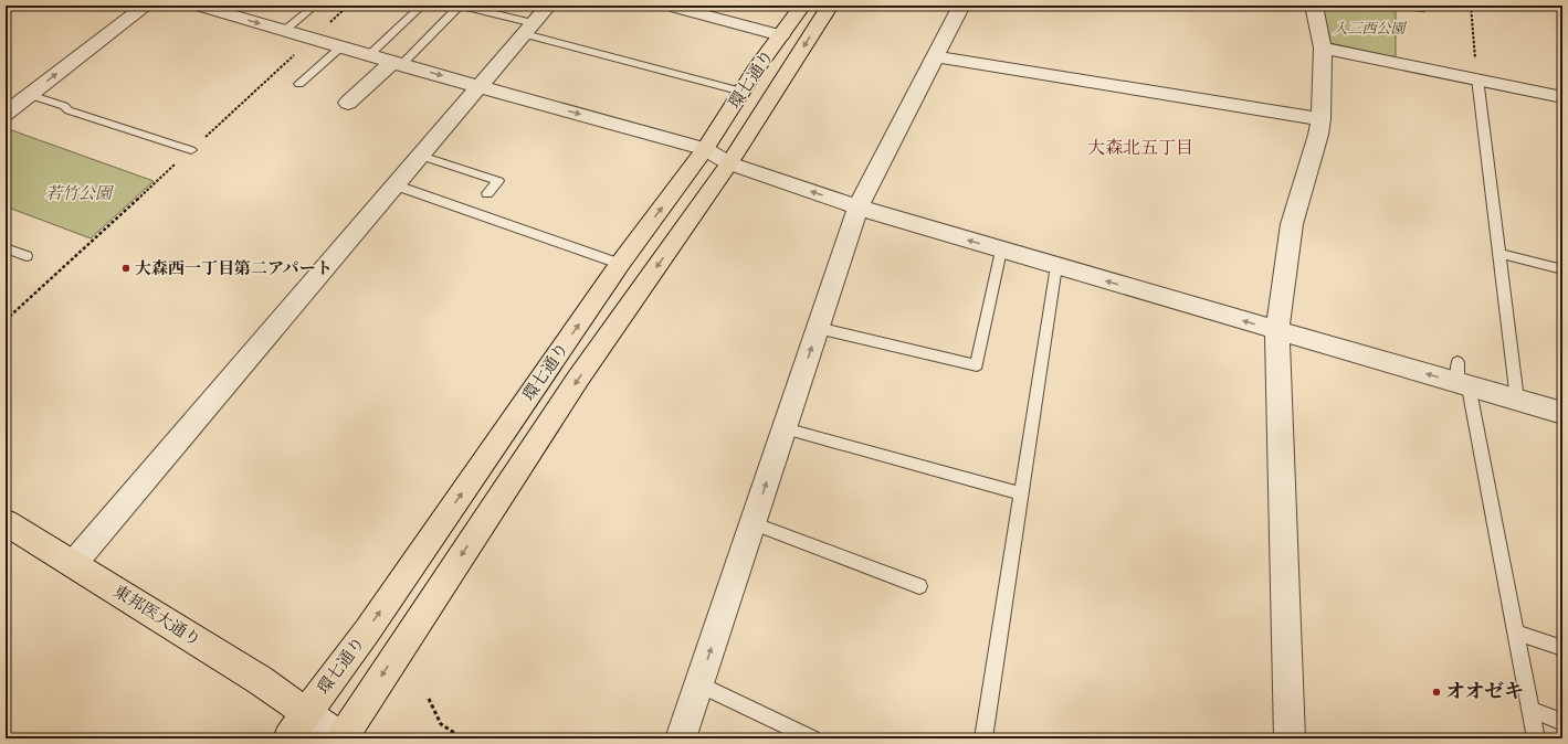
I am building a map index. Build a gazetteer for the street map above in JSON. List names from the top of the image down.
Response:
{
  "streets": {
    "main road": ["環七通り", "東邦医大通り"]
  },
  "crossings": [
    ["環七通り", "東邦医大通り"]
  ],
  "districts": ["大森北五丁目"],
  "parks": ["入三西公園", "若竹公園"],
  "places": ["大森西一丁目第二アパート", "オオゼキ"]
}
